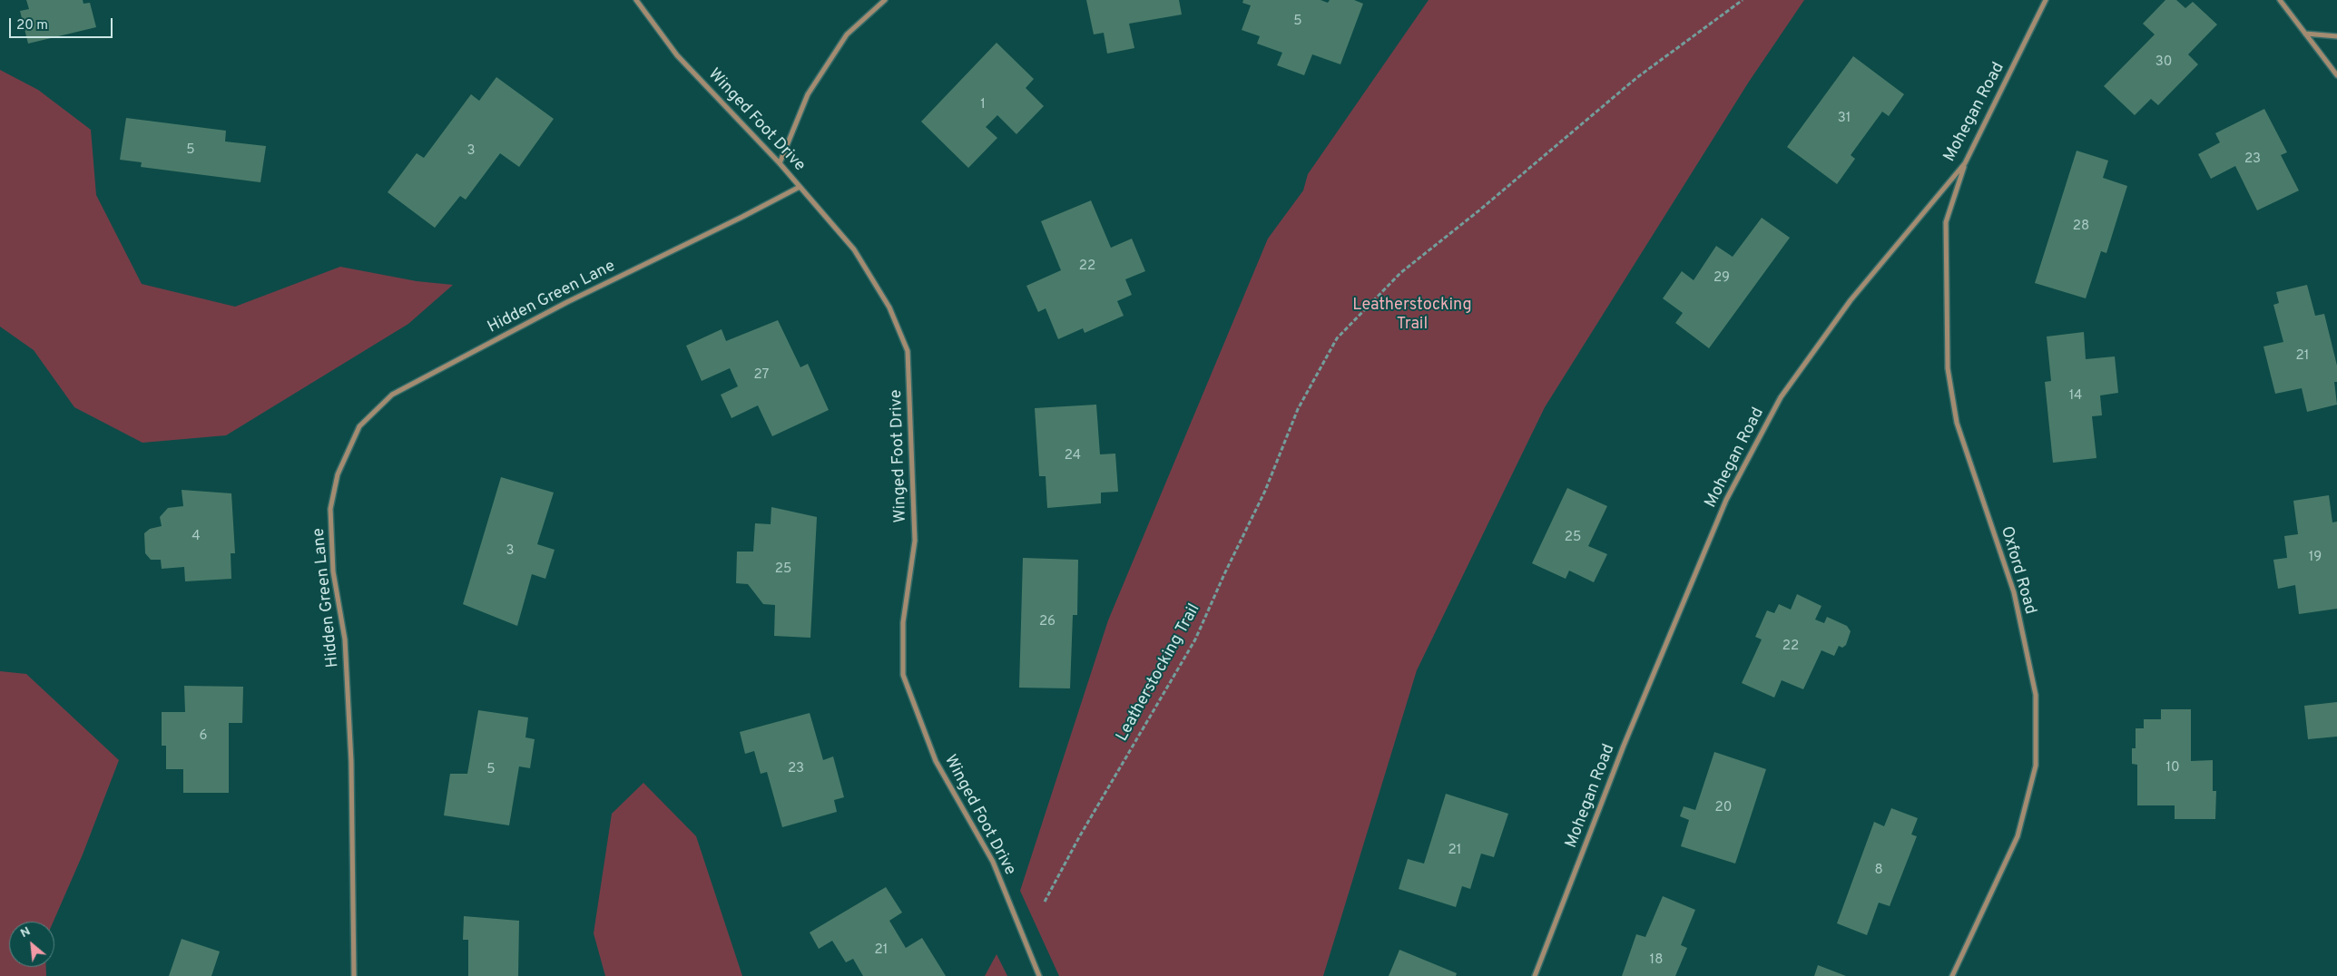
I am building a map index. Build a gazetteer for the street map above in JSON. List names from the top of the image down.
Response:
{
  "streets": {
    "street": [
      "Mohegan Road",
      "Winged Foot Drive",
      "Hidden Green Lane",
      "Oxford Road"
    ],
    "path": ["Leatherstocking Trail"]
  },
  "crossings": [
    ["Mohegan Road", "Oxford Road"],
    ["Winged Foot Drive", "Hidden Green Lane"]
  ],
  "parks": ["Leatherstocking Trail"],
  "house_numbers": [
    "5",
    "30",
    "1",
    "31",
    "5",
    "3",
    "23",
    "28",
    "22",
    "29",
    "21",
    "27",
    "14",
    "24",
    "4",
    "25",
    "3",
    "19",
    "25",
    "26",
    "22",
    "6",
    "10",
    "23",
    "5",
    "20",
    "21",
    "8",
    "21",
    "18"
  ],
  "scale_bar": "20 m",
  "north": "top left"
}
